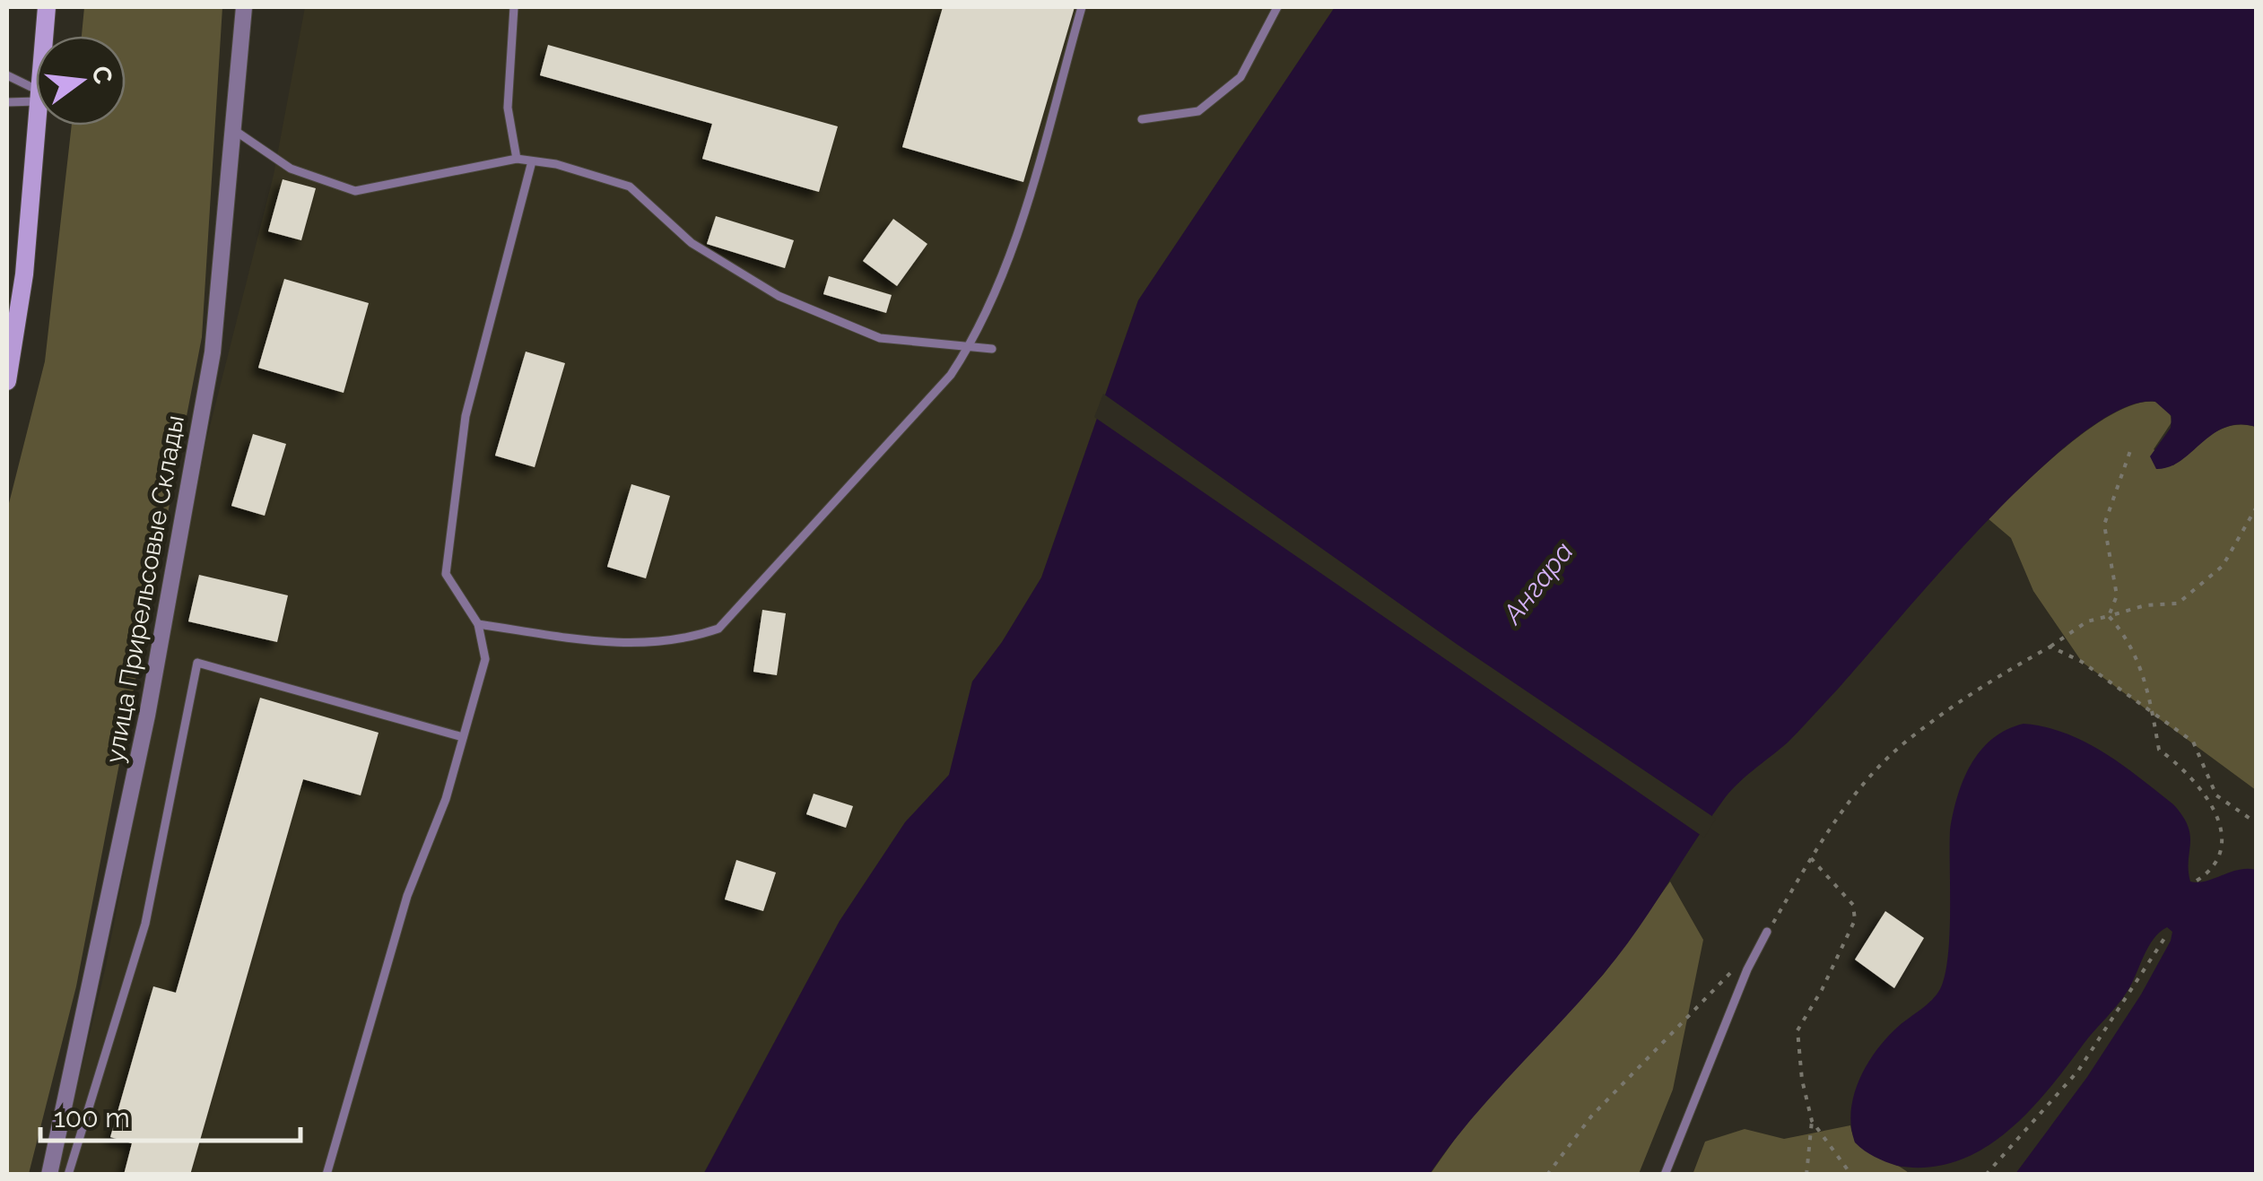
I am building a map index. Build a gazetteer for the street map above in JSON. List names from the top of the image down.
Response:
{
  "streets": {
    "street": ["улица Прирельсовые Склады"]
  },
  "water": ["Ангара"],
  "scale_bar": "100 m",
  "north": "right"
}
